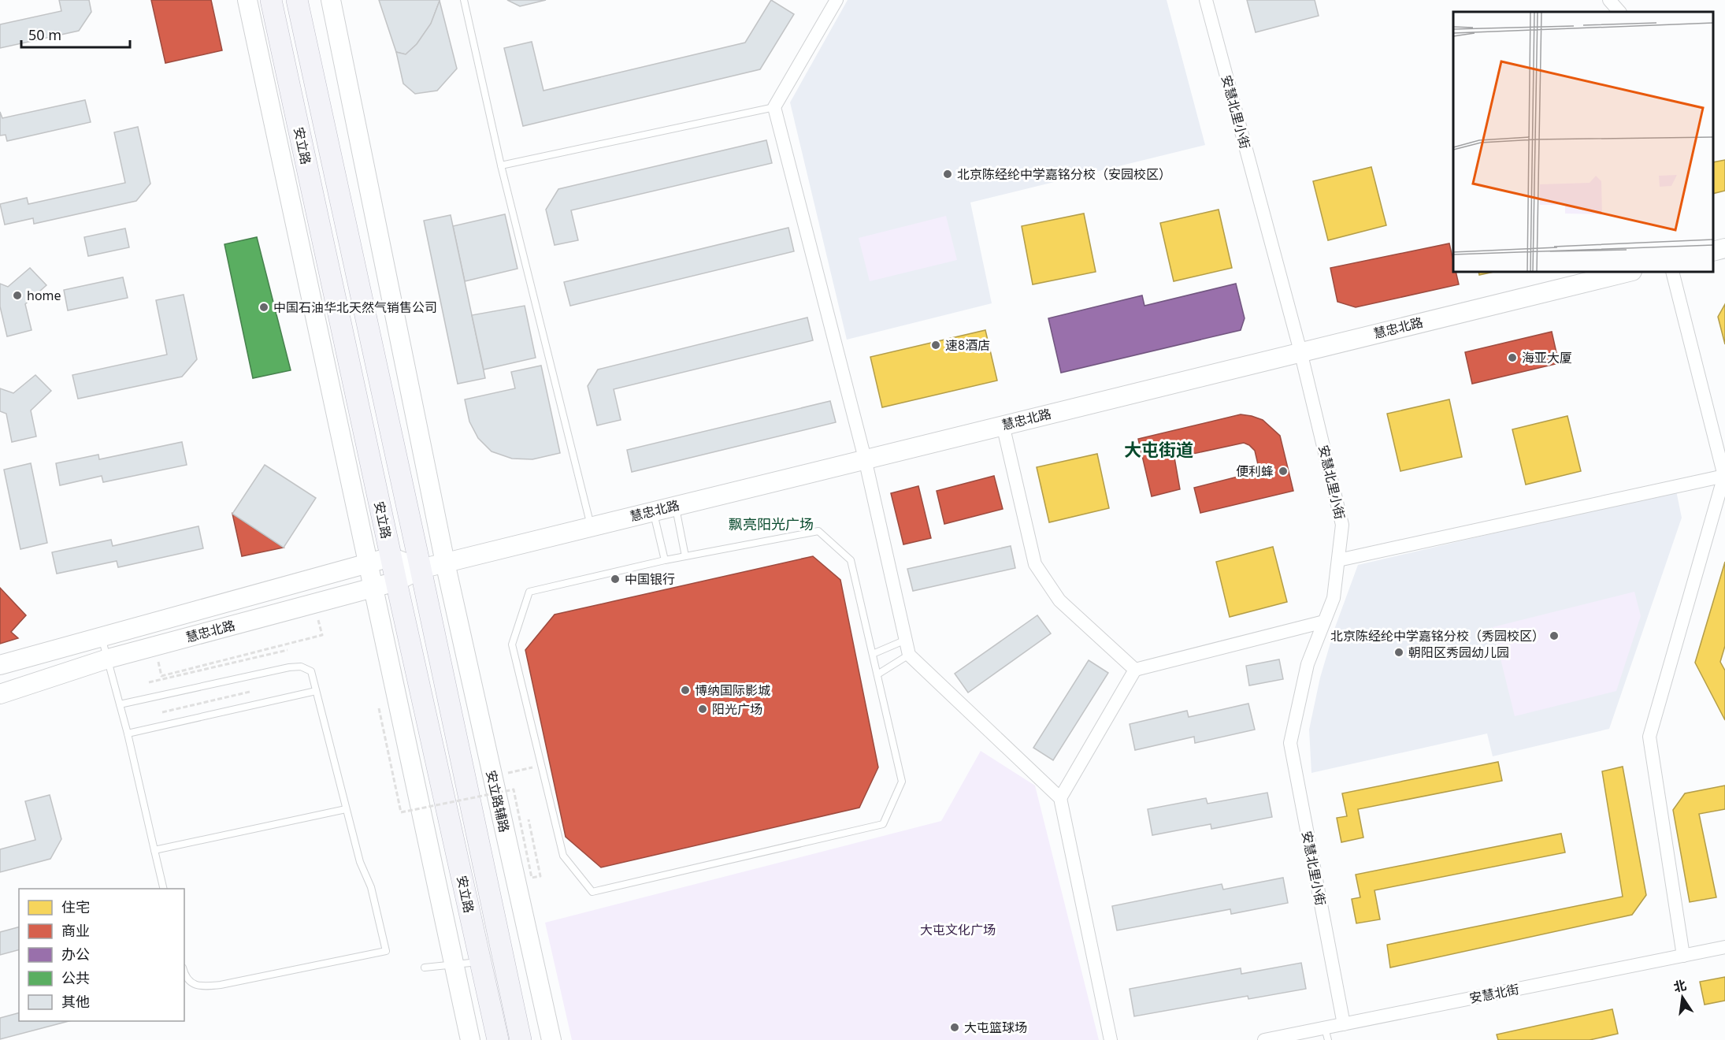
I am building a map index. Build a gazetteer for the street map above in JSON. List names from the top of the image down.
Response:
{
  "streets": {
    "main road": ["安立路"],
    "street": [
      "安慧北里小街",
      "慧忠北路",
      "安立路辅路",
      "安慧北街"
    ]
  },
  "crossings": [
    ["安慧北里小街", "慧忠北路"],
    ["安慧北里小街", "安慧北街"],
    ["安立路", "慧忠北路"],
    ["慧忠北路", "安立路辅路"]
  ],
  "districts": ["大屯街道", "飘亮阳光广场"],
  "parks": ["大屯文化广场"],
  "places": [
    "北京陈经纶中学嘉铭分校（安园校区）",
    "home",
    "中国石油华北天然气销售公司",
    "速8酒店",
    "海亚大厦",
    "便利蜂",
    "中国银行",
    "北京陈经纶中学嘉铭分校（秀园校区）",
    "朝阳区秀园幼儿园",
    "博纳国际影城",
    "阳光广场",
    "大屯篮球场"
  ],
  "legend": [
    "住宅",
    "商业",
    "办公",
    "公共",
    "其他"
  ],
  "scale_bar": "50 m",
  "north": "top"
}
